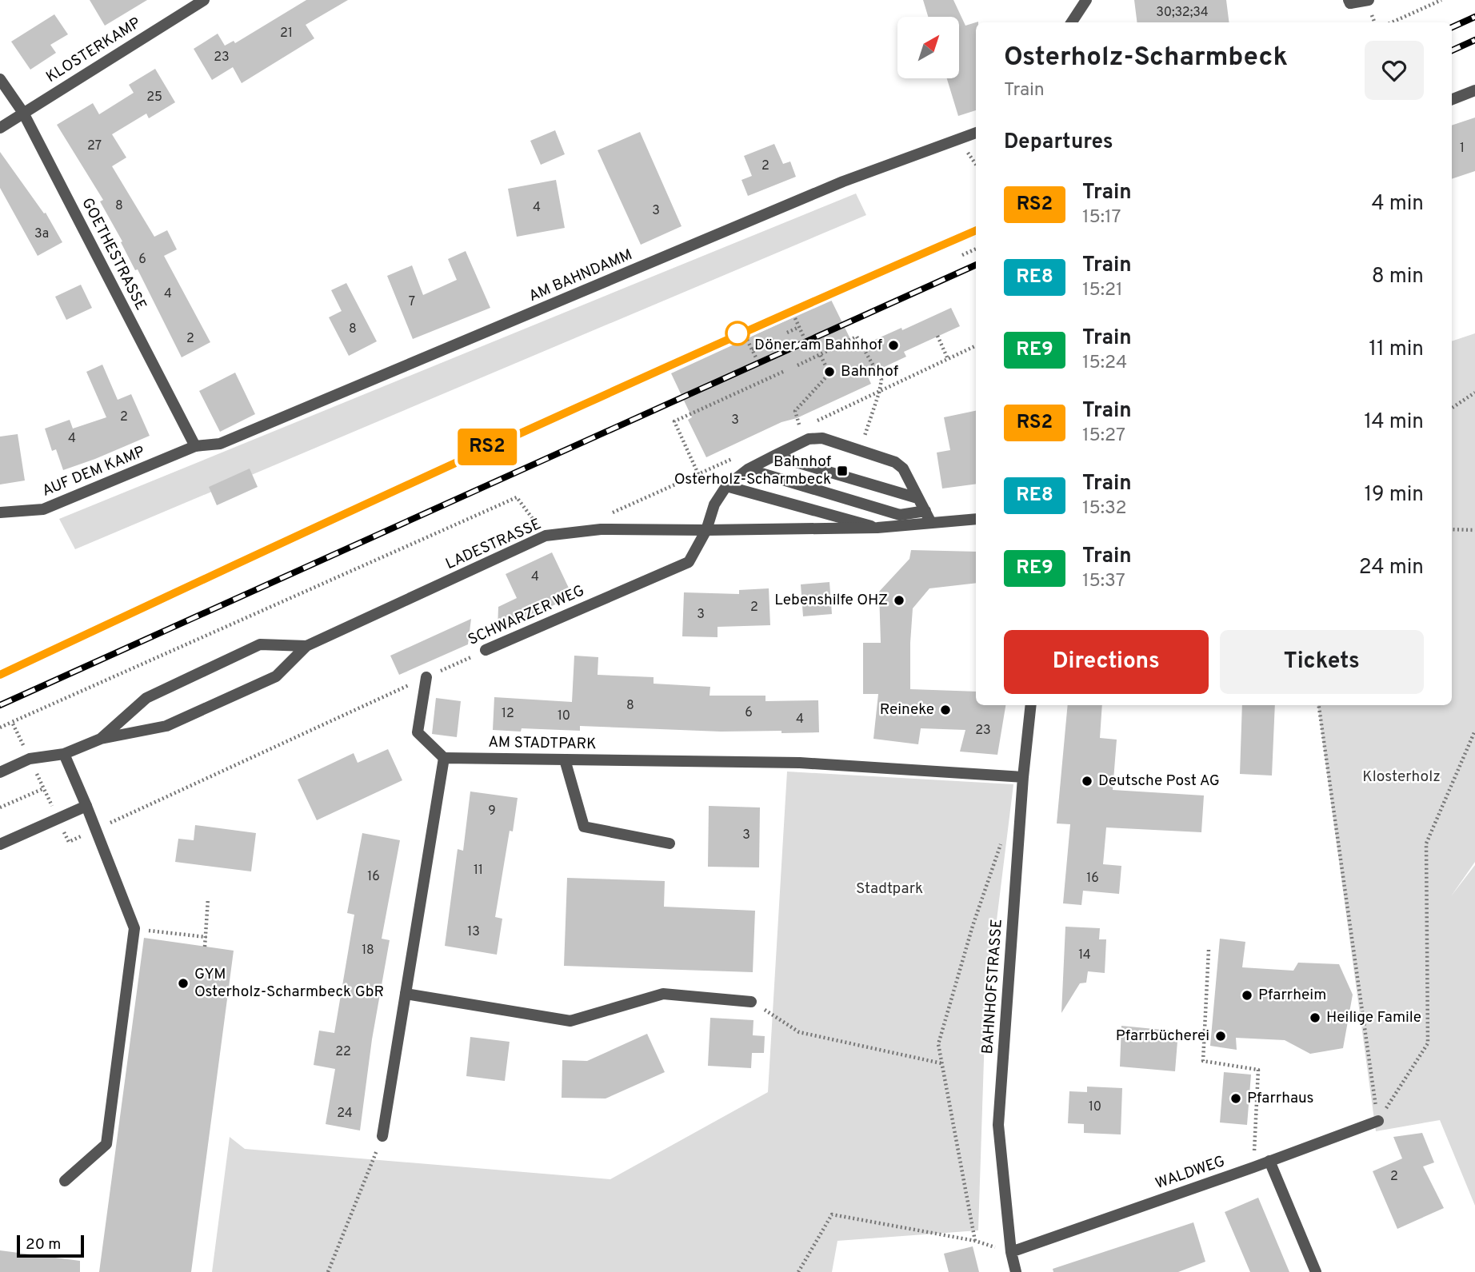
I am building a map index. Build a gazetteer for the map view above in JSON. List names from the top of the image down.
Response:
{
  "streets": {
    "street": [
      "KLOSTERKAMP",
      "GOETHESTRASSE",
      "AM BAHNDAMM",
      "AUF DEM KAMP",
      "LADESTRASSE",
      "SCHWARZER WEG",
      "AM STADTPARK",
      "BAHNHOFSTRASSE",
      "WALDWEG"
    ]
  },
  "crossings": [
    ["KLOSTERKAMP", "GOETHESTRASSE"],
    ["GOETHESTRASSE", "AM BAHNDAMM"],
    ["GOETHESTRASSE", "AUF DEM KAMP"],
    ["AM BAHNDAMM", "AUF DEM KAMP"],
    ["LADESTRASSE", "SCHWARZER WEG"],
    ["AM STADTPARK", "BAHNHOFSTRASSE"],
    ["BAHNHOFSTRASSE", "WALDWEG"]
  ],
  "parks": ["Klosterholz", "Stadtpark"],
  "places": {
    "other": [
      "Döner am Bahnhof",
      "Bahnhof",
      "Lebenshilfe OHZ",
      "Reineke",
      "Deutsche Post AG",
      "GYM Osterholz-Scharmbeck GbR",
      "Pfarrheim",
      "Heilige Famile",
      "Pfarrbücherei",
      "Pfarrhaus"
    ],
    "transit": ["Bahnhof Osterholz-Scharmbeck"]
  },
  "house_numbers": [
    "30;32;34",
    "21",
    "23",
    "25",
    "27",
    "1",
    "2",
    "8",
    "4",
    "3",
    "3a",
    "6",
    "4",
    "7",
    "8",
    "2",
    "2",
    "3",
    "4",
    "4",
    "2",
    "3",
    "8",
    "6",
    "12",
    "10",
    "4",
    "23",
    "9",
    "3",
    "11",
    "16",
    "16",
    "13",
    "18",
    "14",
    "22",
    "10",
    "24",
    "2"
  ],
  "scale_bar": "20 m",
  "north": "top right",
  "page": {
    "on_map": "RS2",
    "heading": [
      ["Osterholz-Scharmbeck", "Train"],
      "Departures"
    ],
    "list": [
      {
        "mark": "RS2",
        "name": "Train",
        "note": "15:17",
        "value": "4 min"
      },
      {
        "mark": "RE8",
        "name": "Train",
        "note": "15:21",
        "value": "8 min"
      },
      {
        "mark": "RE9",
        "name": "Train",
        "note": "15:24",
        "value": "11 min"
      },
      {
        "mark": "RS2",
        "name": "Train",
        "note": "15:27",
        "value": "14 min"
      },
      {
        "mark": "RE8",
        "name": "Train",
        "note": "15:32",
        "value": "19 min"
      },
      {
        "mark": "RE9",
        "name": "Train",
        "note": "15:37",
        "value": "24 min"
      }
    ],
    "buttons": ["Directions", "Tickets"],
    "scale": "20 m"
  }
}
